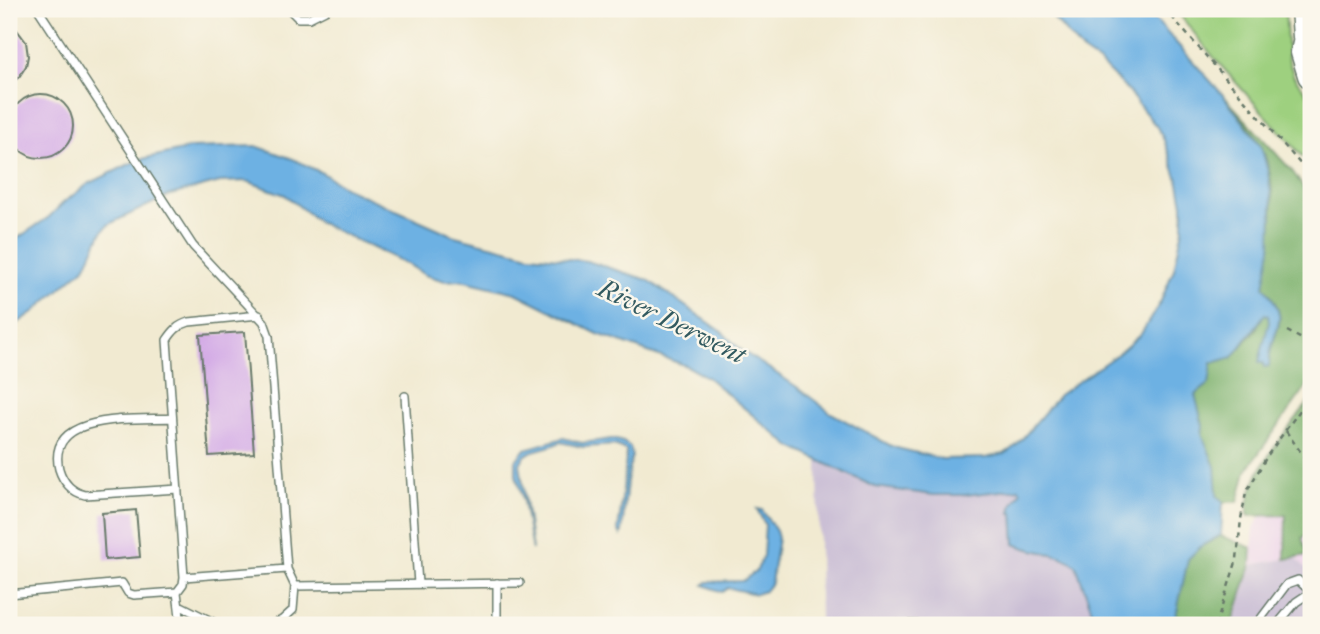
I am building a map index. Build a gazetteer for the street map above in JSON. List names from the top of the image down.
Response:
{
  "water": ["River Derwent"]
}
